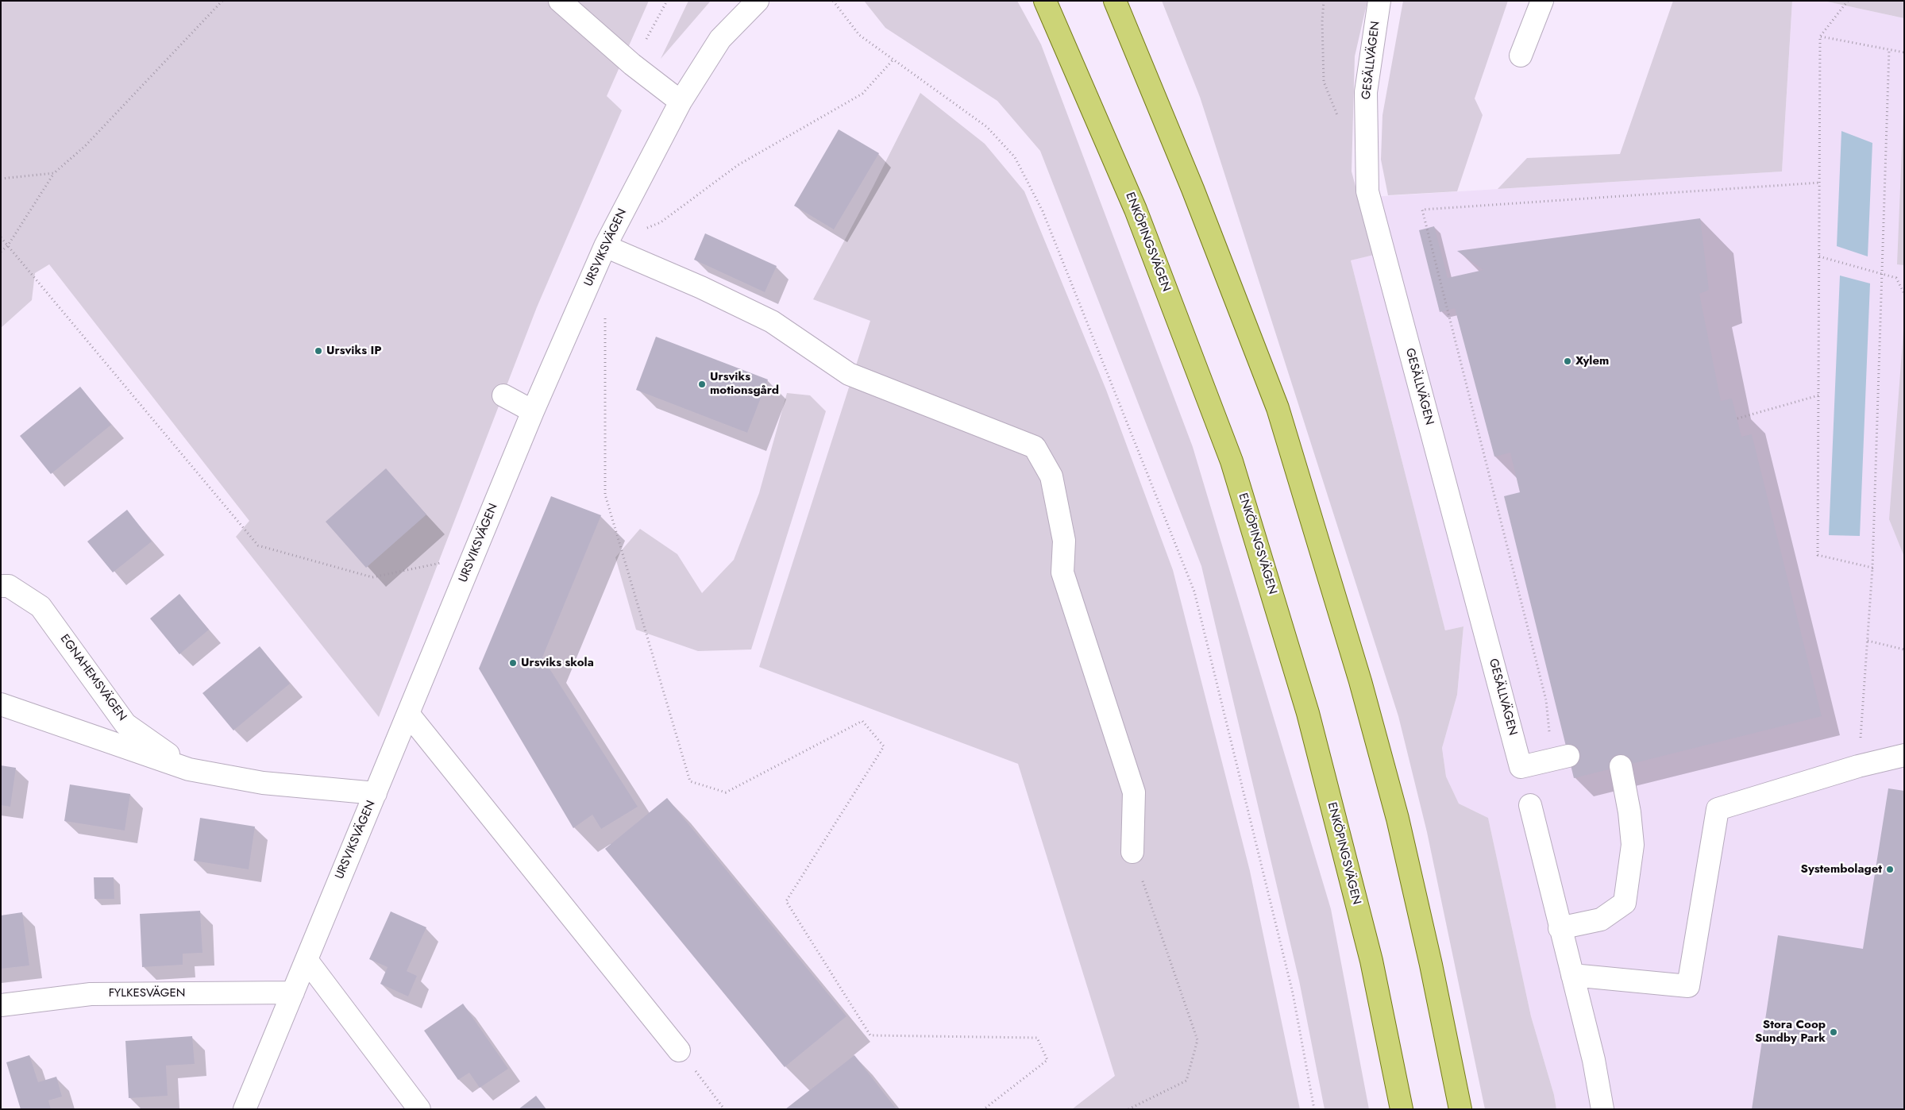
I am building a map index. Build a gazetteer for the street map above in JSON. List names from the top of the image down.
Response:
{
  "streets": {
    "main road": ["ENKÖPINGSVÄGEN"],
    "street": [
      "GESÄLLVÄGEN",
      "URSVIKSVÄGEN",
      "EGNAHEMSVÄGEN",
      "FYLKESVÄGEN"
    ]
  },
  "crossings": [
    ["URSVIKSVÄGEN", "EGNAHEMSVÄGEN"],
    ["URSVIKSVÄGEN", "FYLKESVÄGEN"]
  ],
  "places": [
    "Ursviks IP",
    "Xylem",
    "Ursviks motionsgård",
    "Ursviks skola",
    "Systembolaget",
    "Stora Coop Sundby Park"
  ]
}
